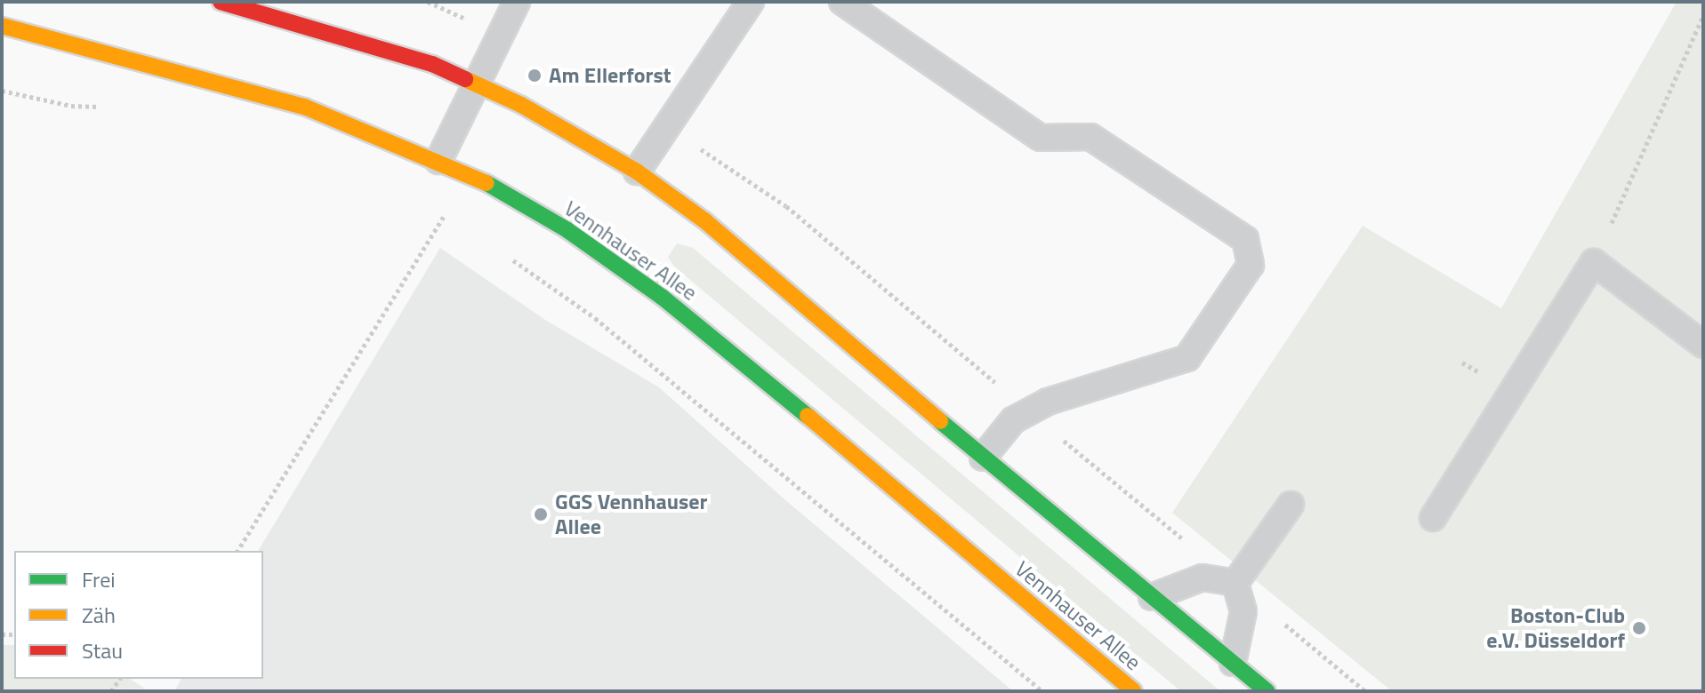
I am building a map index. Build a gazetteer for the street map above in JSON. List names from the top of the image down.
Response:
{
  "streets": {
    "main road": ["Vennhauser Allee"]
  },
  "places": ["Am Ellerforst", "GGS Vennhauser Allee", "Boston-Club e.V. Düsseldorf"],
  "legend": ["Frei", "Zäh", "Stau"]
}
